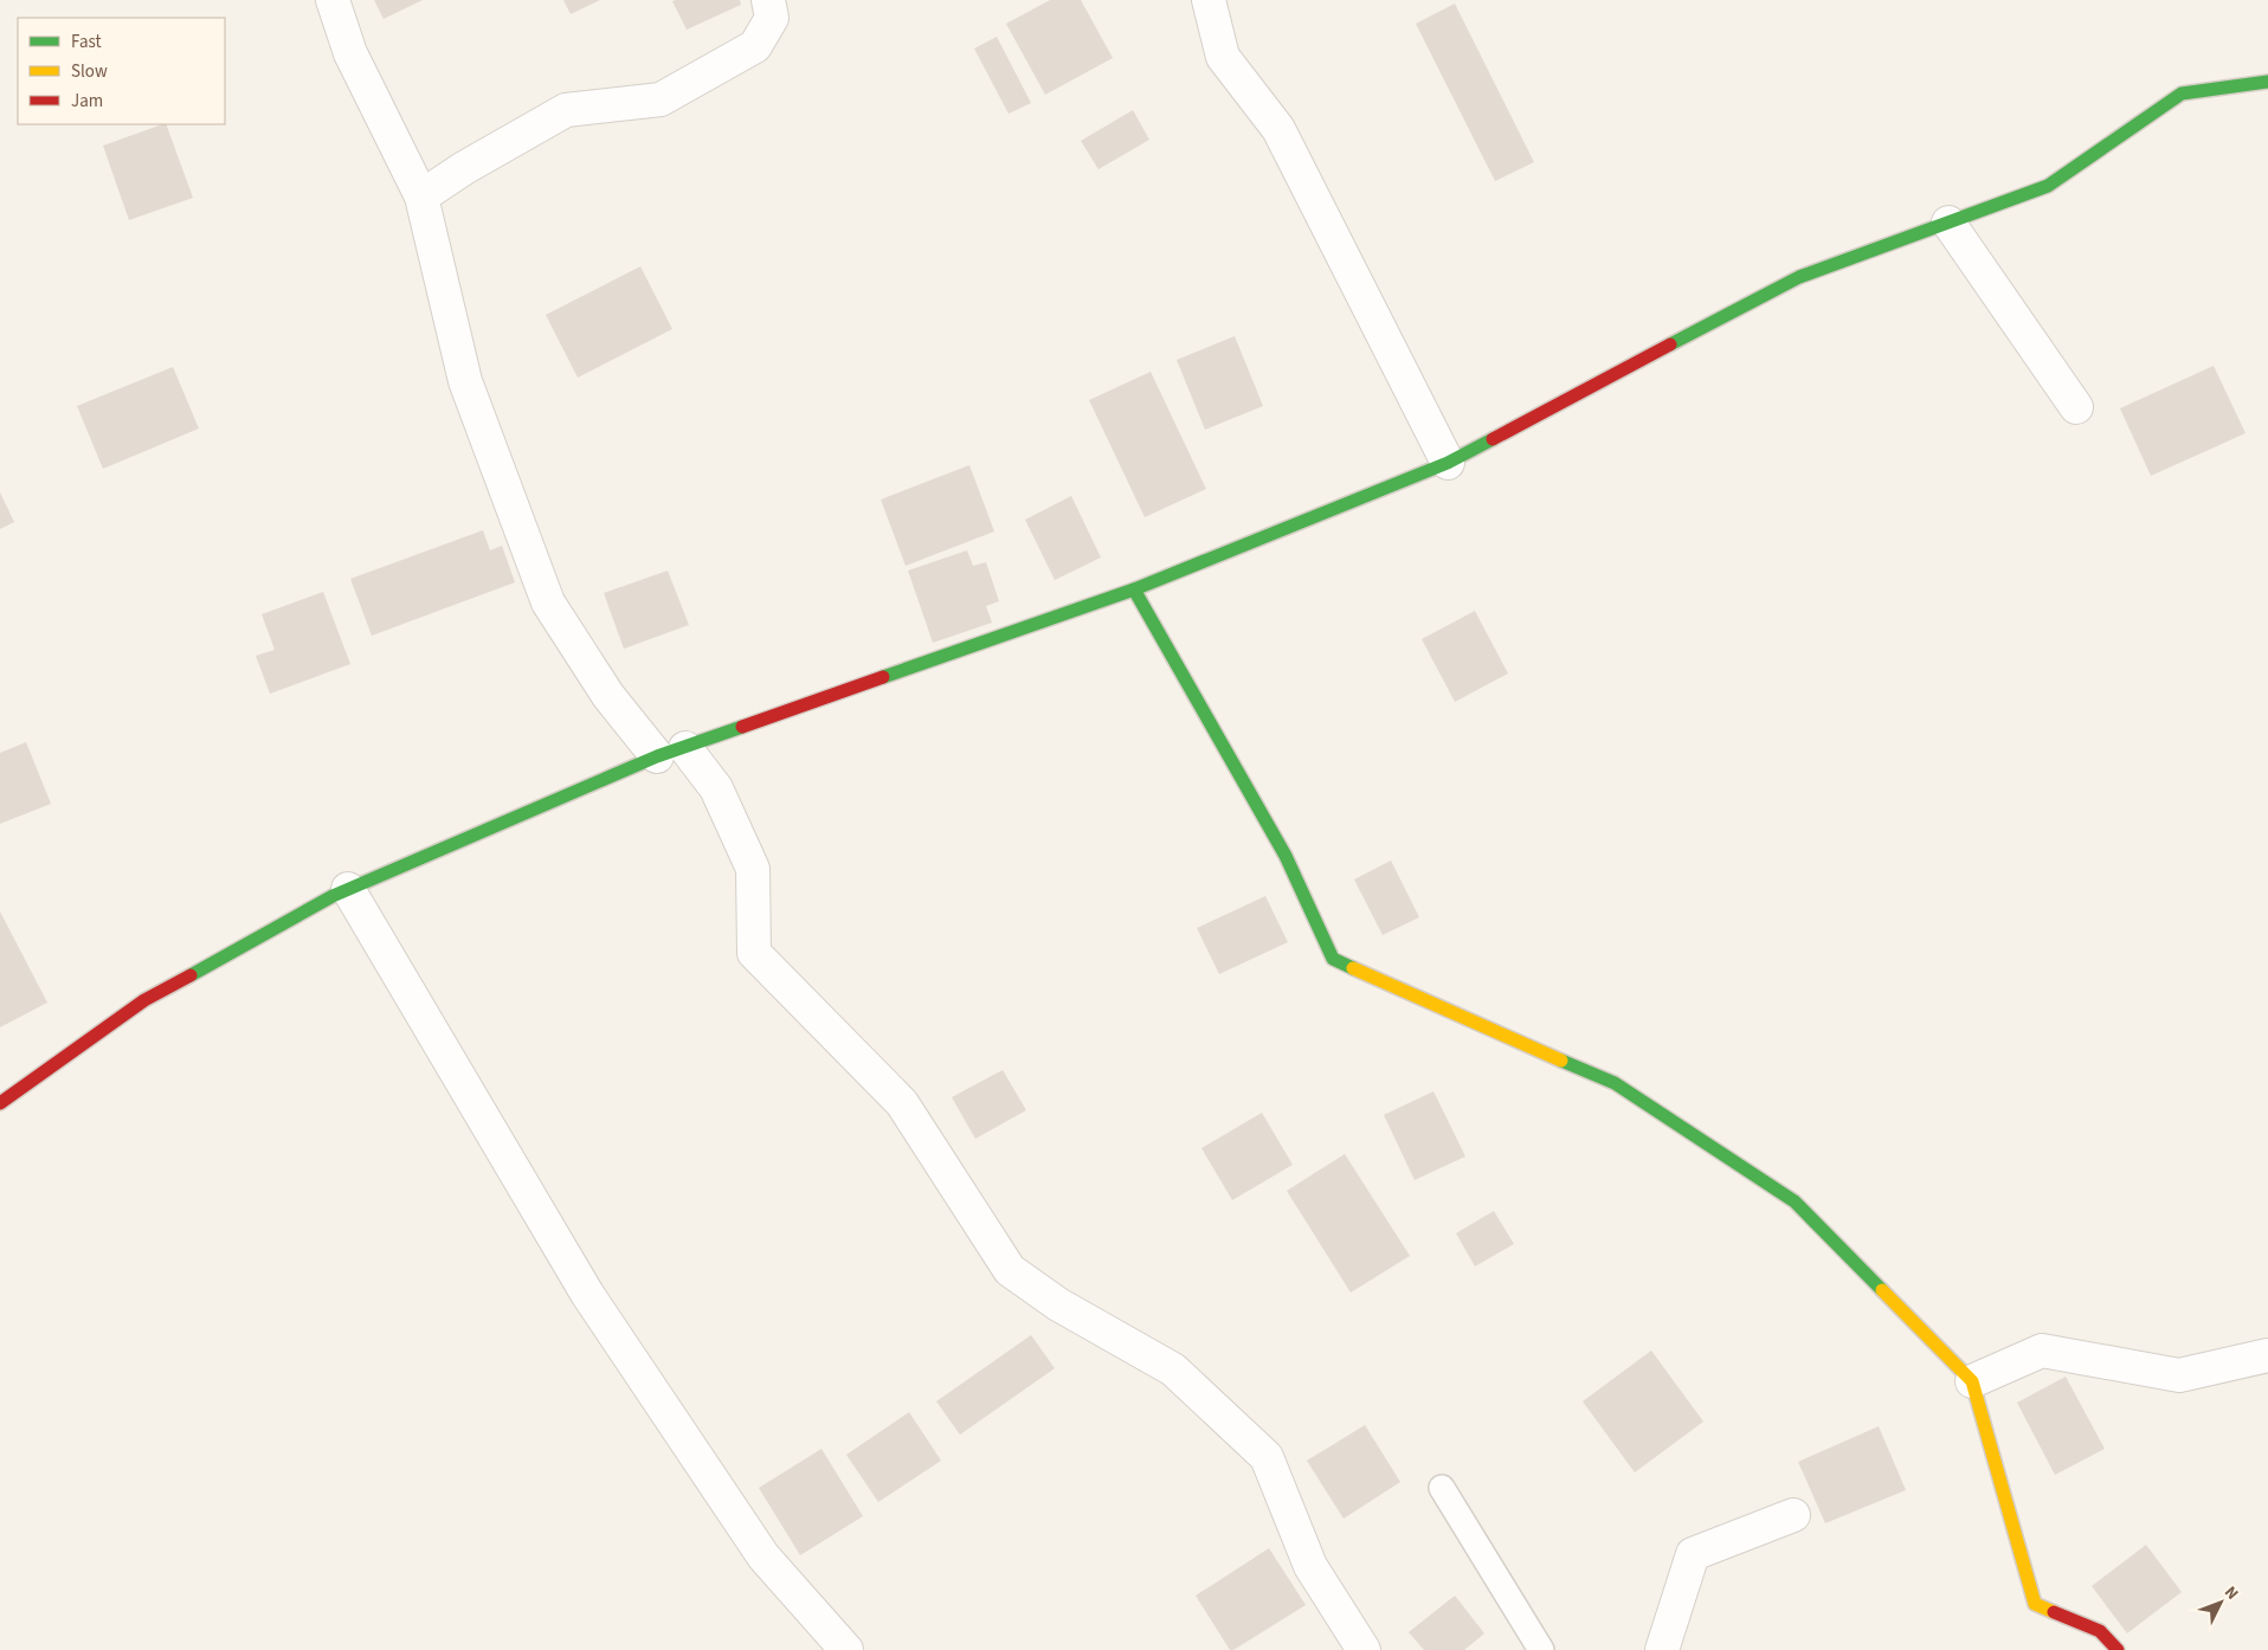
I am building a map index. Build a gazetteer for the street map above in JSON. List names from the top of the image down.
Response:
{
  "legend": ["Fast", "Slow", "Jam"],
  "north": "top right"
}
